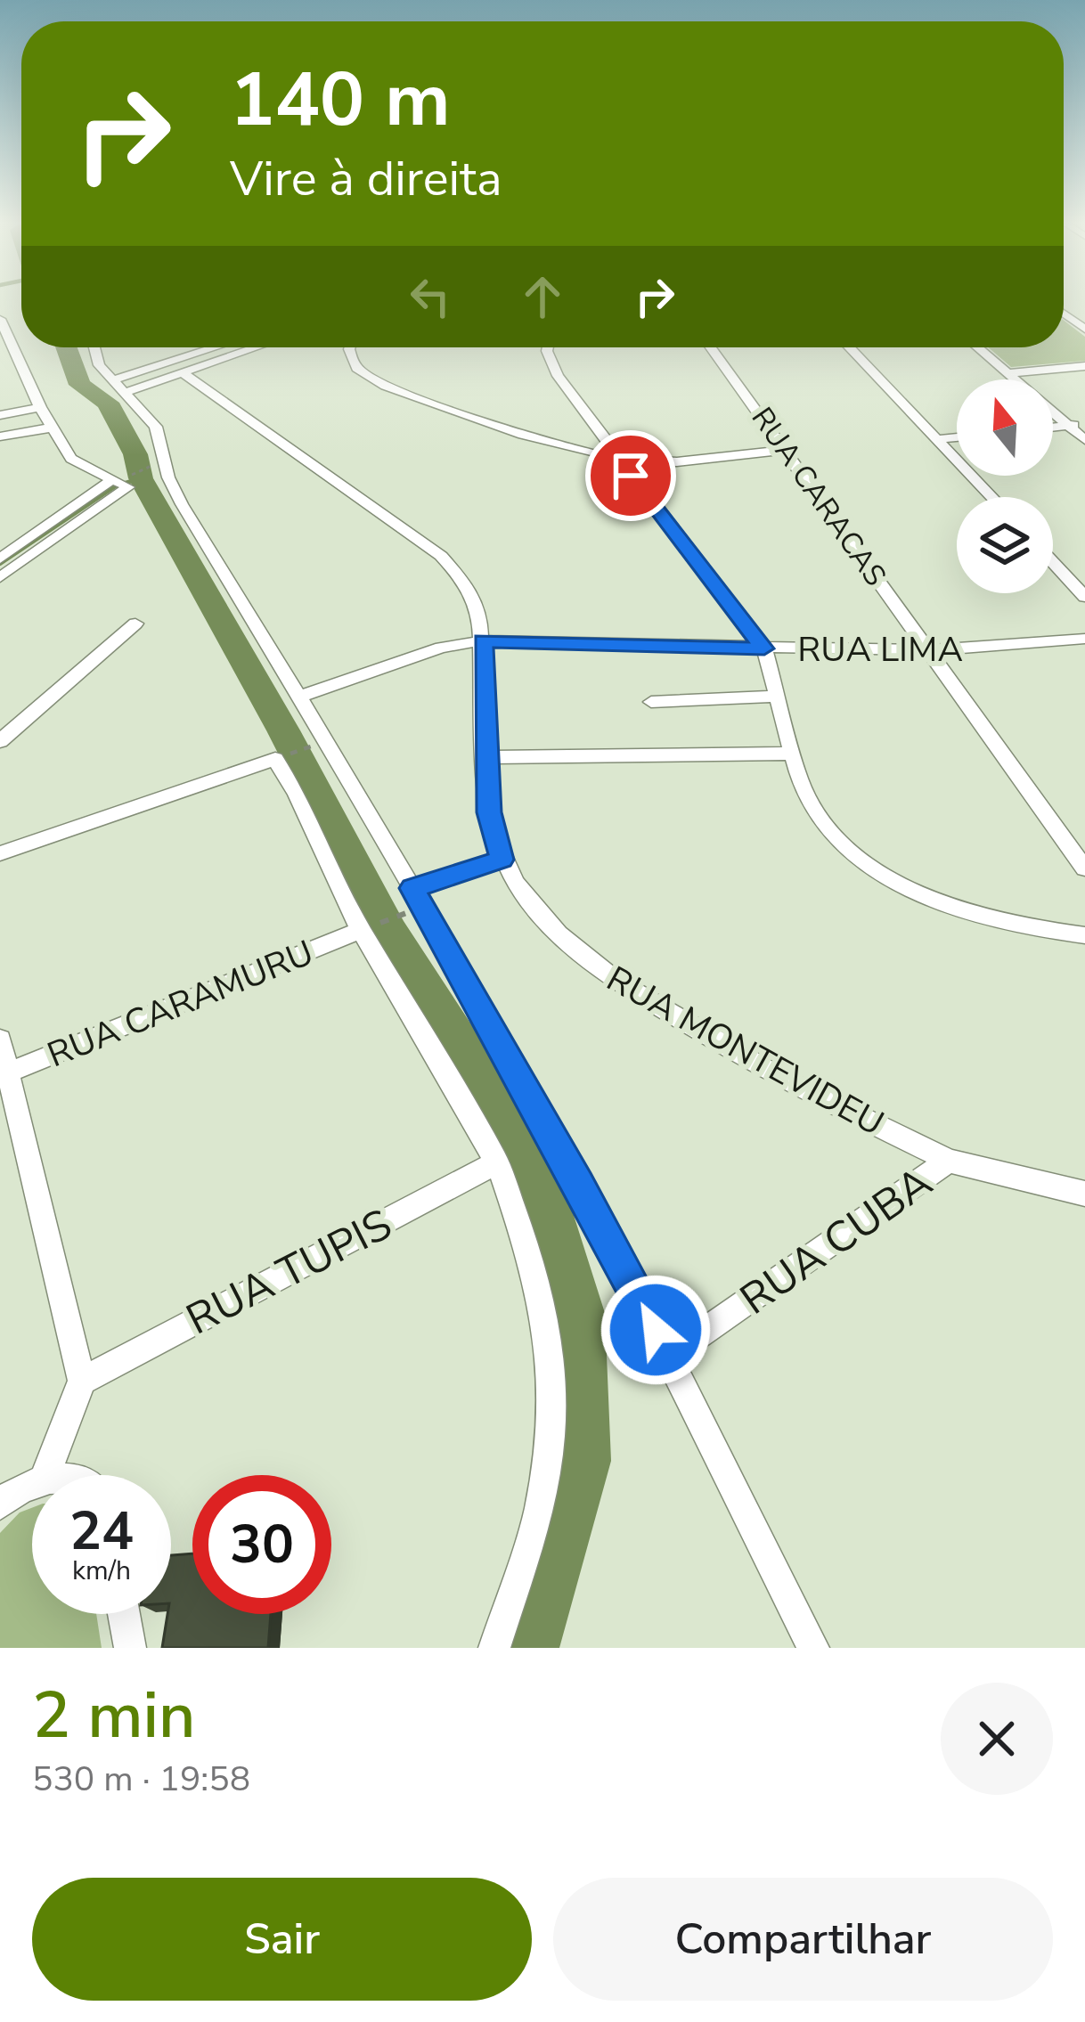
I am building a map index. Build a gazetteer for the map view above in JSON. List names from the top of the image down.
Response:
{
  "streets": {
    "street": [
      "RUA CARACAS",
      "RUA LIMA",
      "RUA CARAMURU",
      "RUA MONTEVIDEU",
      "RUA CUBA",
      "RUA TUPIS"
    ]
  },
  "crossings": [
    ["RUA CARACAS", "RUA LIMA"],
    ["RUA LIMA", "RUA MONTEVIDEU"],
    ["RUA MONTEVIDEU", "RUA CUBA"]
  ],
  "north": "top",
  "page": {
    "turn": ["140 m", "Vire à direita"],
    "speed": "24 km/h",
    "limit": "30",
    "heading": ["2 min", "530 m · 19:58"],
    "buttons": ["Sair", "Compartilhar"]
  }
}
